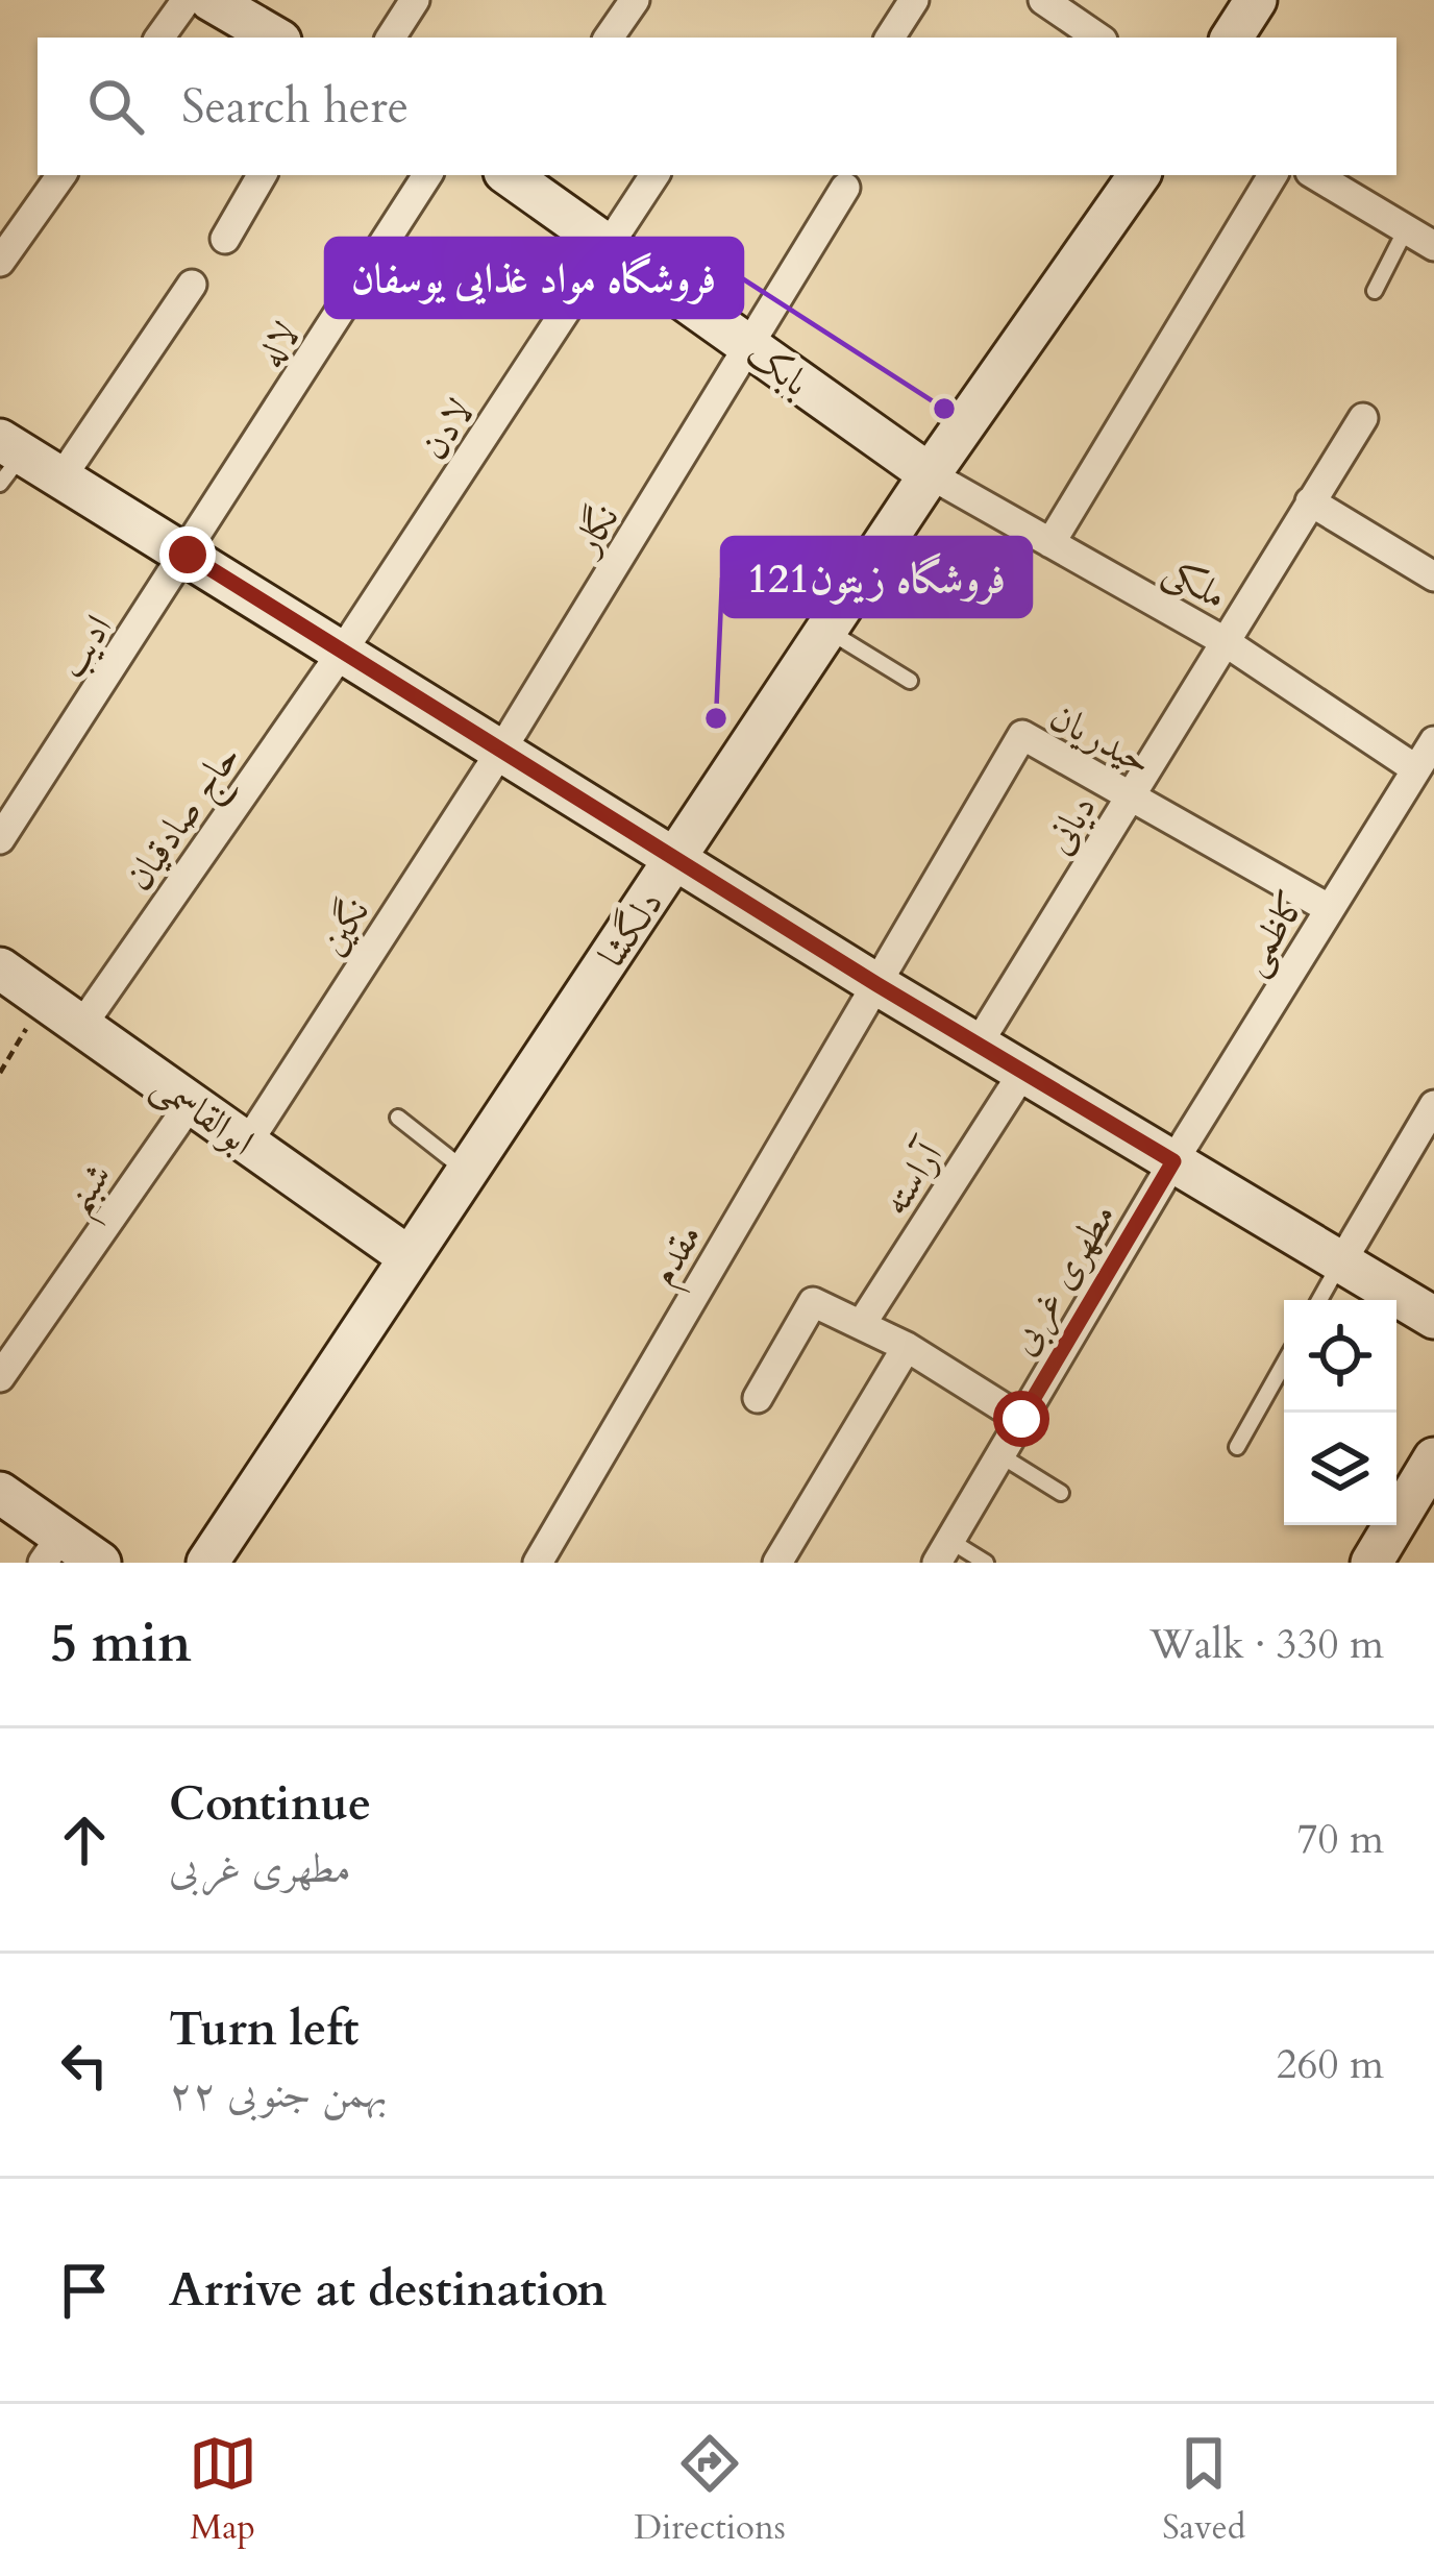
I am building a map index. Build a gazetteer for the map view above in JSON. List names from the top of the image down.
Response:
{
  "streets": {
    "street": [
      "لاله",
      "بابک",
      "لادن",
      "نگار",
      "ملکی",
      "ادیب",
      "حیدریان",
      "حاج صادقیان",
      "دیانی",
      "نگین",
      "دلگشا",
      "کاظمی",
      "ابوالقاسمی",
      "آراسته",
      "شبنم",
      "مقدم",
      "مطهری غربی"
    ]
  },
  "crossings": [
    ["لاله", "ادیب"],
    ["بابک", "لادن"],
    ["بابک", "نگار"],
    ["بابک", "ملکی"],
    ["بابک", "دلگشا"],
    ["لادن", "حاج صادقیان"],
    ["نگار", "نگین"],
    ["ملکی", "دیانی"],
    ["ملکی", "دلگشا"],
    ["ملکی", "کاظمی"],
    ["حیدریان", "دیانی"],
    ["حیدریان", "کاظمی"],
    ["حیدریان", "مقدم"],
    ["حاج صادقیان", "ابوالقاسمی"],
    ["نگین", "ابوالقاسمی"],
    ["دلگشا", "ابوالقاسمی"],
    ["کاظمی", "مطهری غربی"],
    ["ابوالقاسمی", "شبنم"]
  ],
  "places": ["فروشگاه مواد غذایی یوسفان", "فروشگاه زیتون121"],
  "page": {
    "search": "Search here",
    "heading": ["5 min", "Walk · 330 m"],
    "list": [
      ["Continue", "مطهری غربی", "70 m"],
      ["Turn left", "۲۲ بهمن جنوبی", "260 m"],
      "Arrive at destination"
    ],
    "nav": ["Map", "Directions", "Saved"]
  }
}
